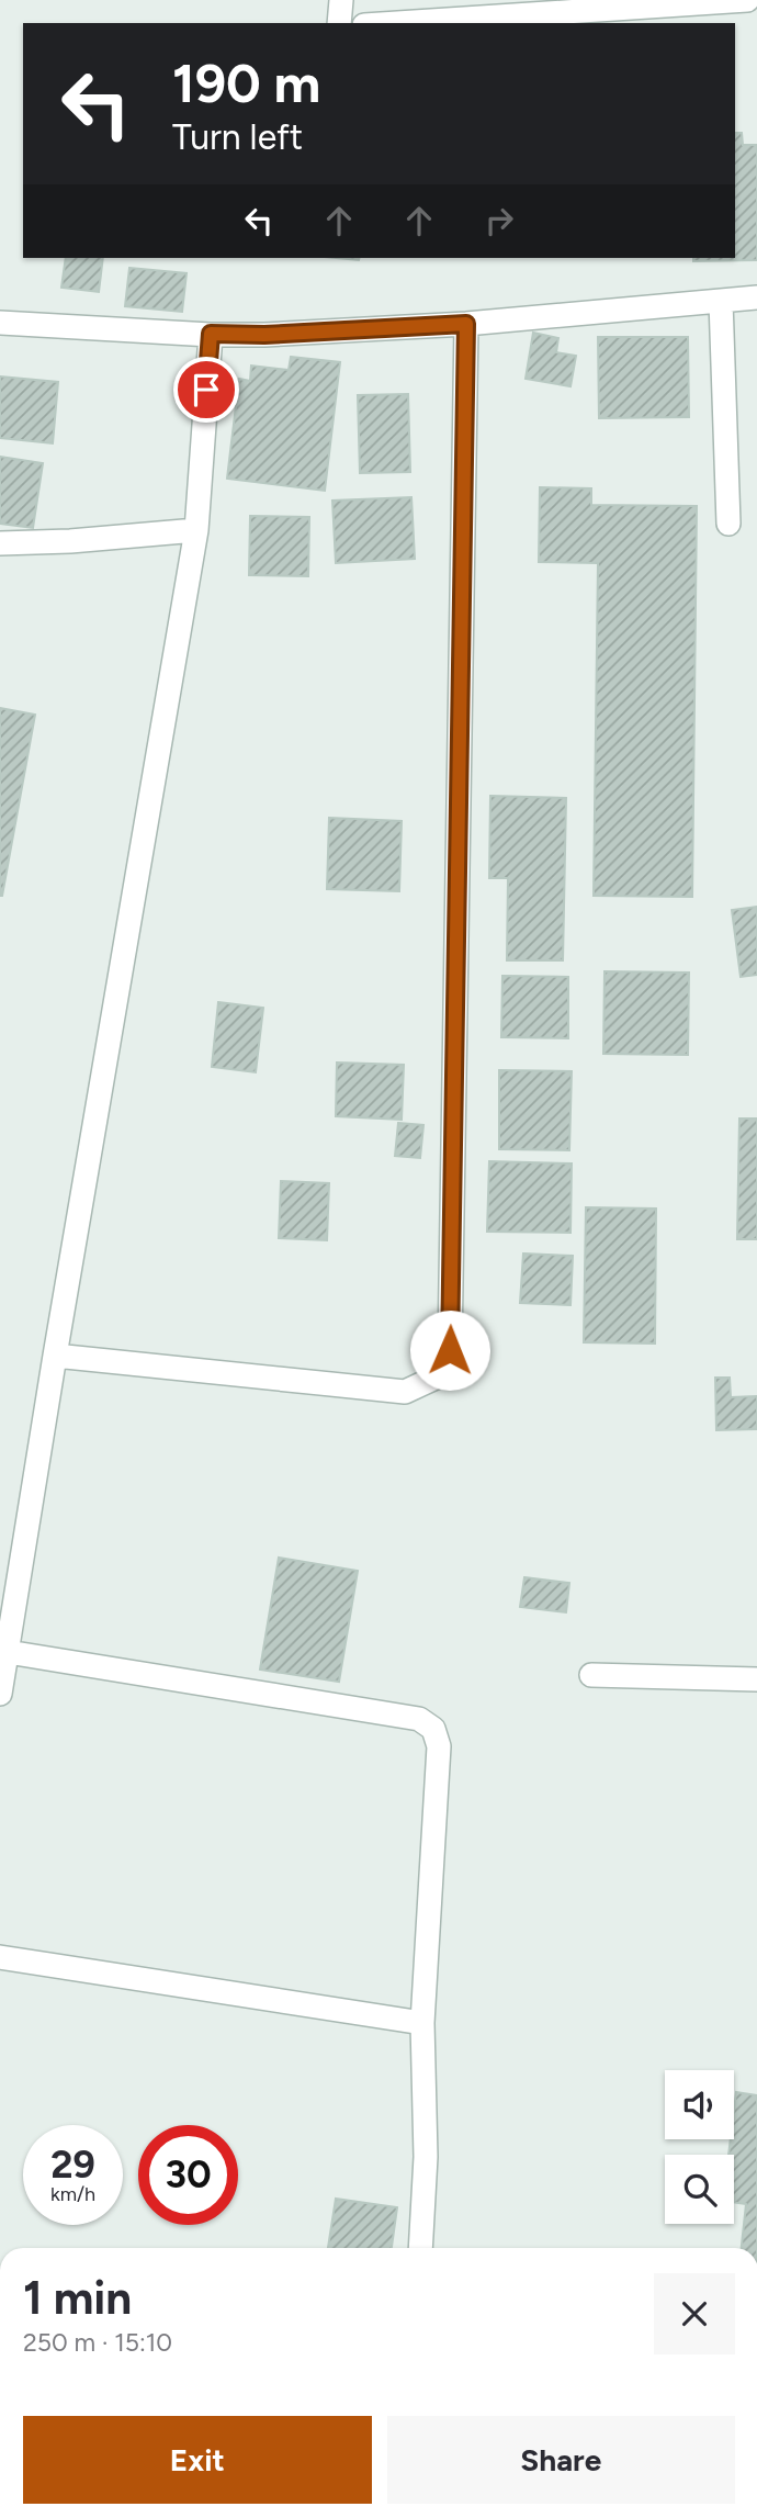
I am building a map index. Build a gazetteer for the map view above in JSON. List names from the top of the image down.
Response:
{
  "page": {
    "turn": ["190 m", "Turn left"],
    "speed": "29 km/h",
    "limit": "30",
    "heading": ["1 min", "250 m · 15:10"],
    "buttons": ["Exit", "Share"]
  }
}
